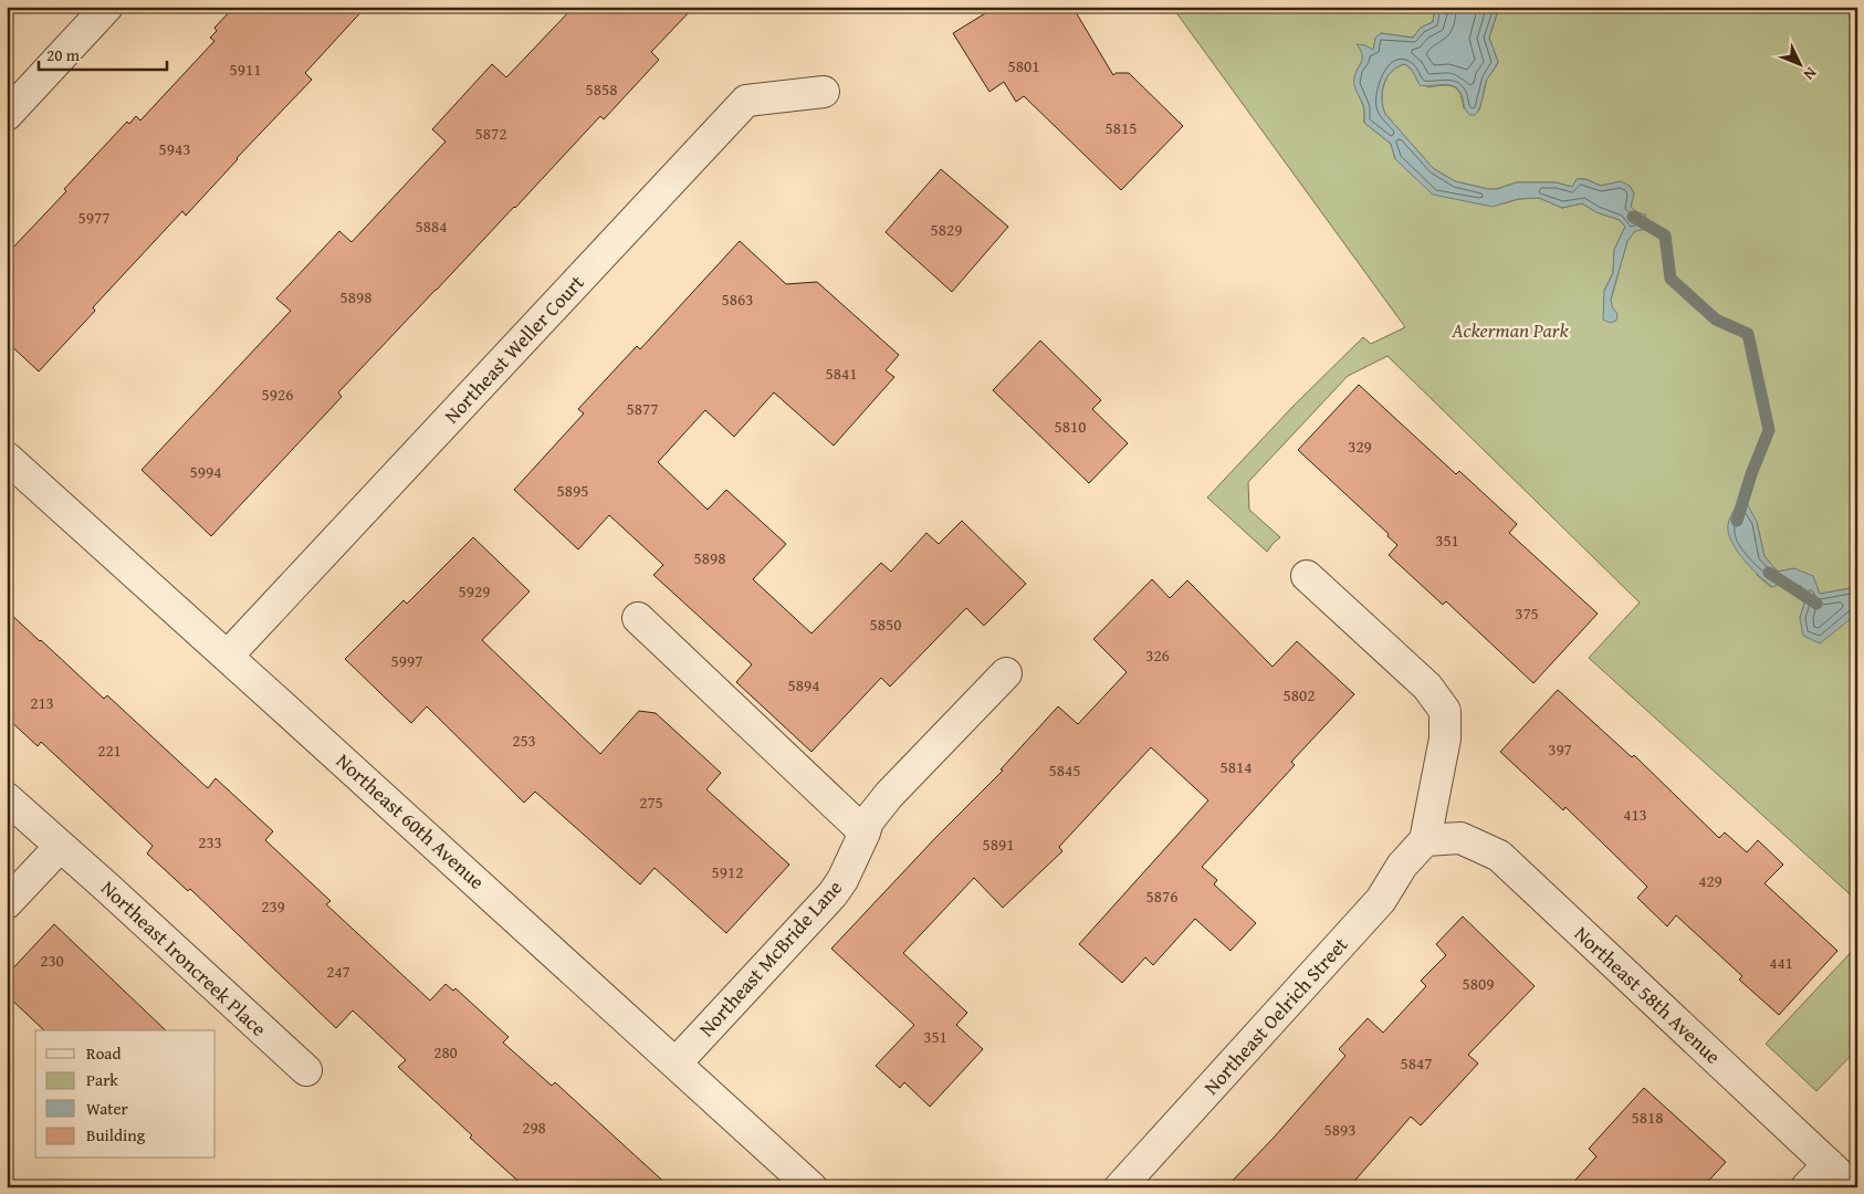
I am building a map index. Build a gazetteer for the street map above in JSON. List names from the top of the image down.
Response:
{
  "streets": {
    "street": [
      "Northeast Weller Court",
      "Northeast 60th Avenue",
      "Northeast Ironcreek Place",
      "Northeast McBride Lane",
      "Northeast 58th Avenue",
      "Northeast Oelrich Street"
    ]
  },
  "crossings": [
    ["Northeast Weller Court", "Northeast 60th Avenue"],
    ["Northeast 60th Avenue", "Northeast McBride Lane"],
    ["Northeast 58th Avenue", "Northeast Oelrich Street"]
  ],
  "parks": ["Ackerman Park"],
  "house_numbers": [
    "5801",
    "5911",
    "5858",
    "5815",
    "5872",
    "5943",
    "5977",
    "5884",
    "5829",
    "5898",
    "5863",
    "5841",
    "5926",
    "5877",
    "5810",
    "329",
    "5994",
    "5895",
    "351",
    "5898",
    "5929",
    "375",
    "5850",
    "326",
    "5997",
    "5894",
    "5802",
    "213",
    "253",
    "397",
    "221",
    "5814",
    "5845",
    "275",
    "413",
    "233",
    "5891",
    "5912",
    "429",
    "5876",
    "239",
    "230",
    "441",
    "247",
    "5809",
    "351",
    "280",
    "5847",
    "5818",
    "298",
    "5893"
  ],
  "legend": [
    "Road",
    "Park",
    "Water",
    "Building"
  ],
  "scale_bar": "20 m",
  "north": "bottom right"
}
